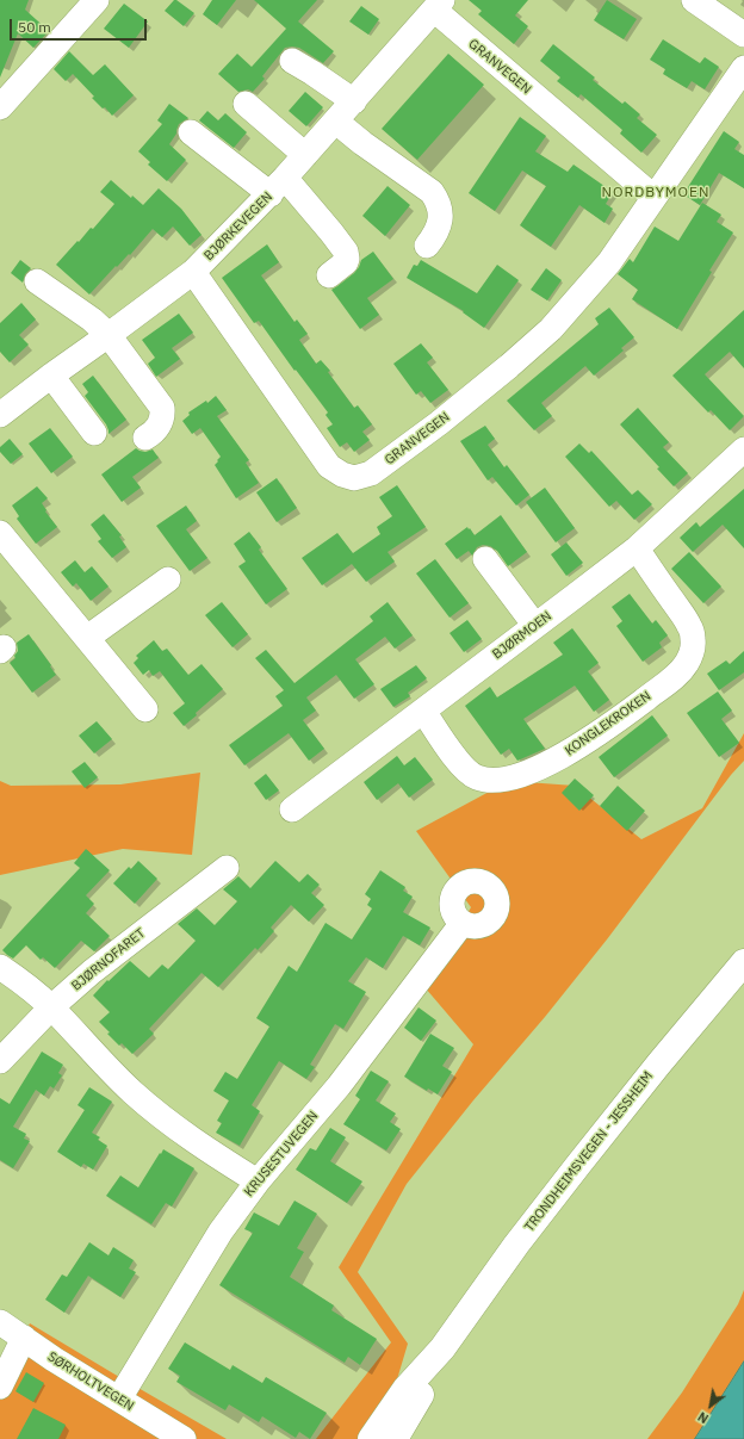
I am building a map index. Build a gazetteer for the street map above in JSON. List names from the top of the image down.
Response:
{
  "streets": {
    "main road": ["TRONDHEIMSVEGEN - JESSHEIM"],
    "street": [
      "GRANVEGEN",
      "BJØRKEVEGEN",
      "BJØRMOEN",
      "KONGLEKROKEN",
      "BJØRNOFARET",
      "KRUSESTUVEGEN",
      "SØRHOLTVEGEN"
    ]
  },
  "crossings": [
    ["GRANVEGEN", "BJØRKEVEGEN"],
    ["BJØRMOEN", "KONGLEKROKEN"],
    ["KRUSESTUVEGEN", "SØRHOLTVEGEN"]
  ],
  "districts": ["NORDBYMOEN"],
  "scale_bar": "50 m",
  "north": "bottom left"
}
